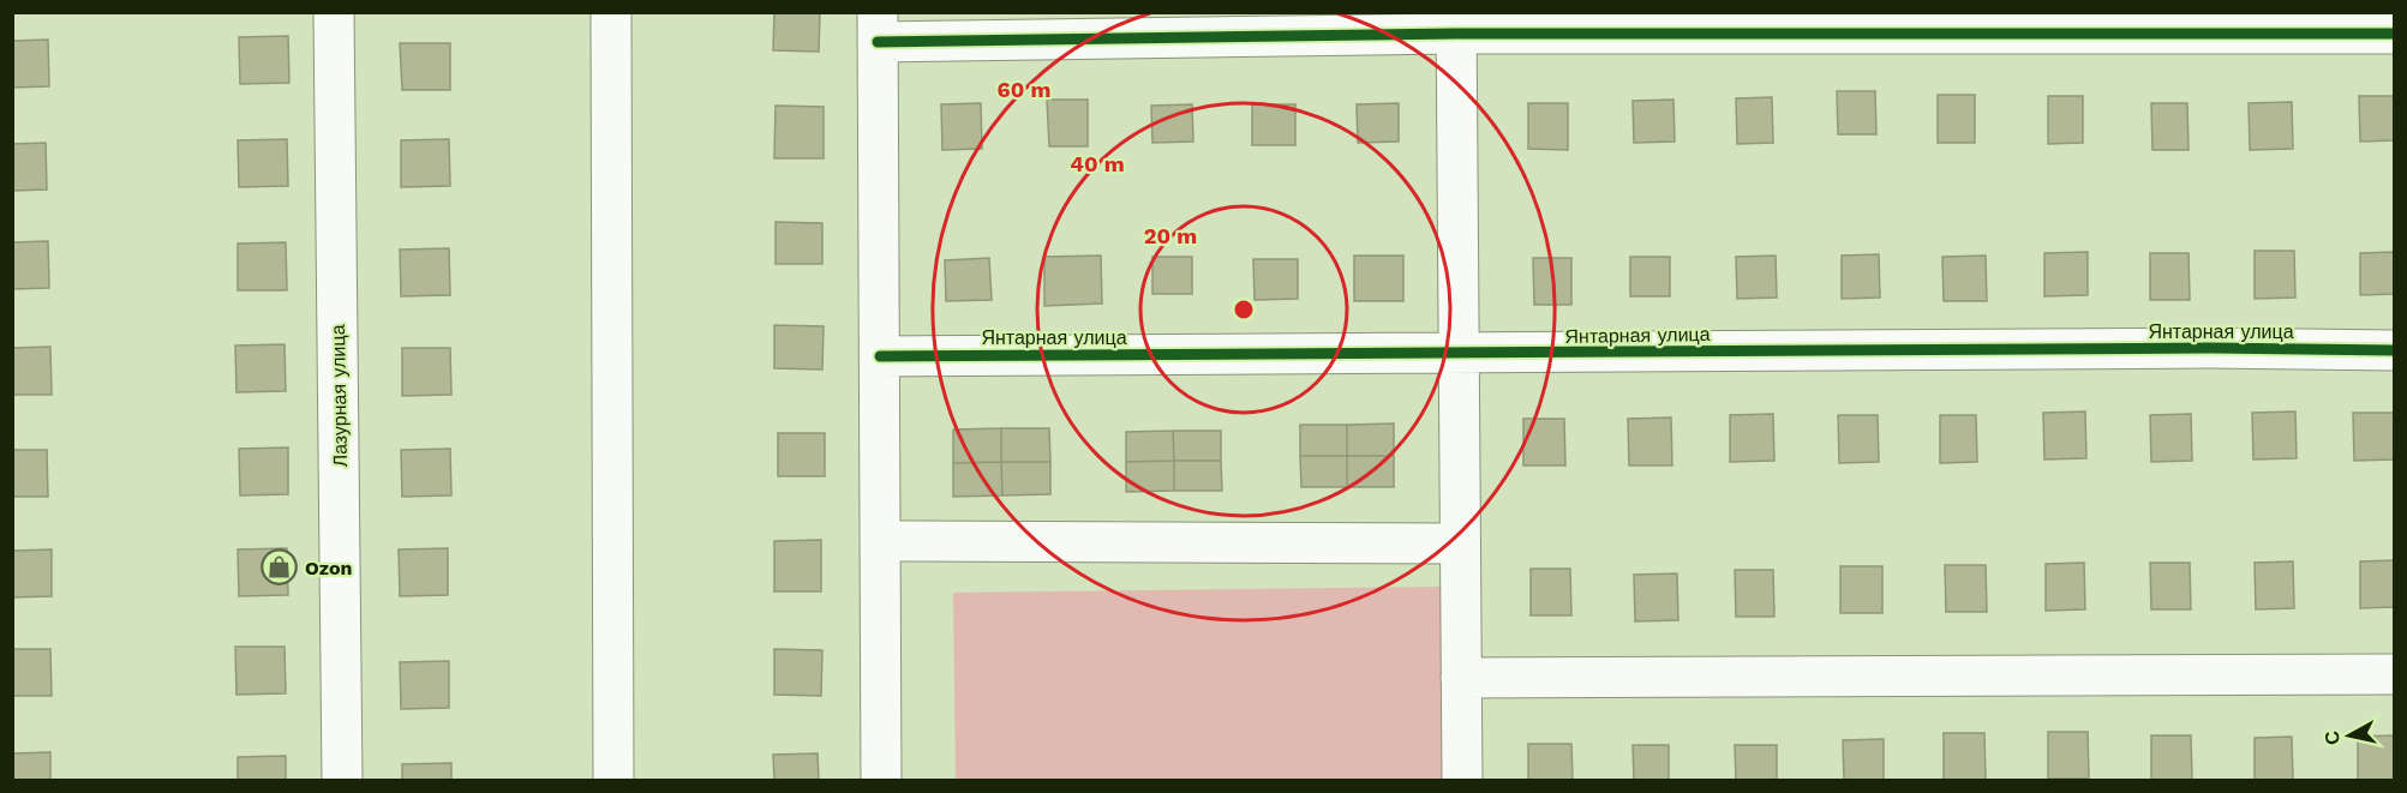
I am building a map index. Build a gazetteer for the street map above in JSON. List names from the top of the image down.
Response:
{
  "streets": {
    "street": ["Янтарная улица", "Лазурная улица"]
  },
  "places": {
    "shop": ["Ozon"]
  },
  "north": "left",
  "rings": ["60 m", "40 m", "20 m"]
}
